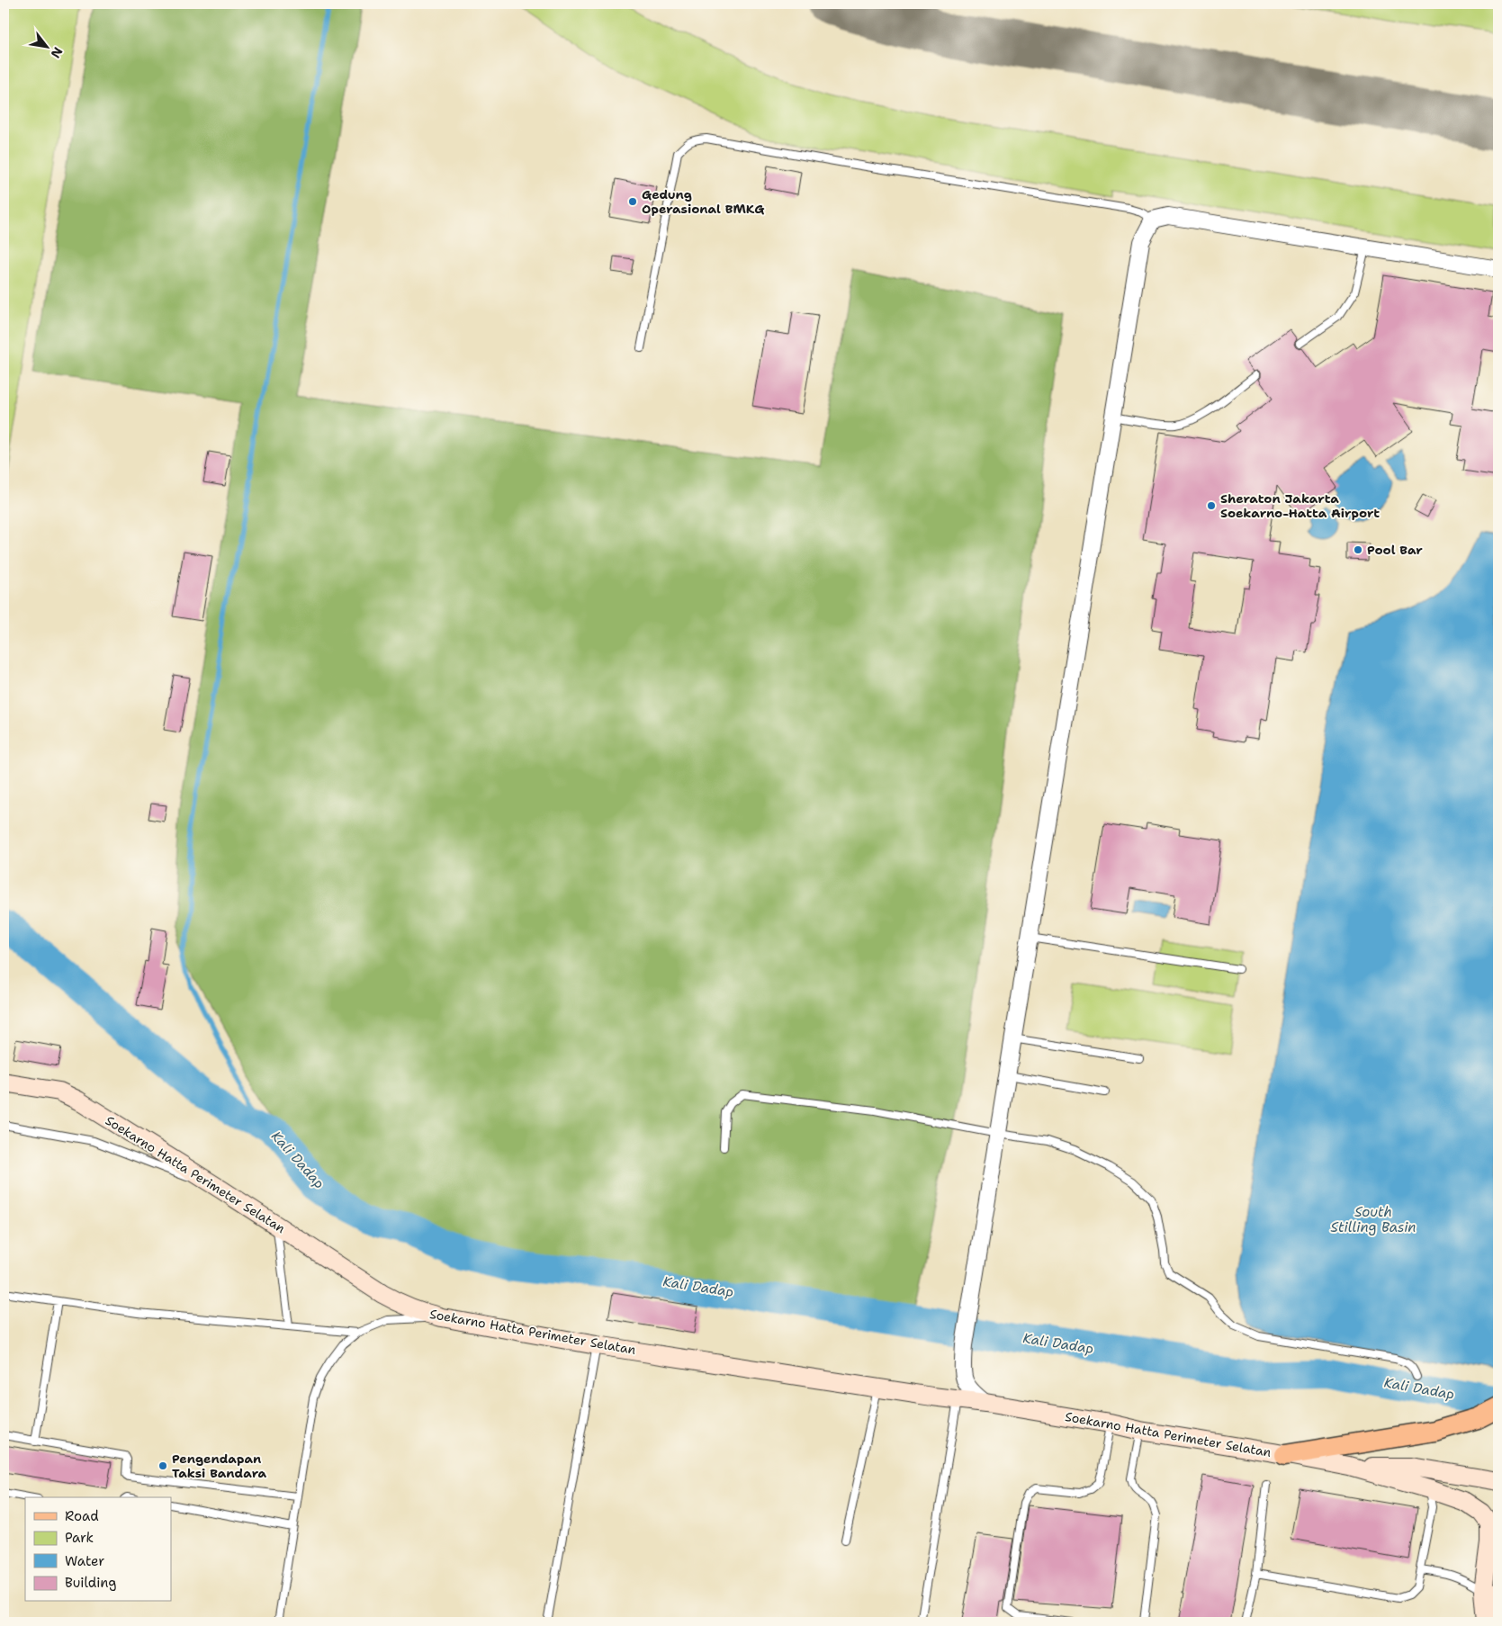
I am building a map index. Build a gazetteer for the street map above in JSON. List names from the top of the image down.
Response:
{
  "streets": {
    "main road": ["Soekarno Hatta Perimeter Selatan"]
  },
  "water": ["Kali Dadap", "South Stilling Basin"],
  "places": [
    "Gedung Operasional BMKG",
    "Sheraton Jakarta Soekarno-Hatta Airport",
    "Pool Bar",
    "Pengendapan Taksi Bandara"
  ],
  "legend": [
    "Road",
    "Park",
    "Water",
    "Building"
  ],
  "north": "bottom right"
}
